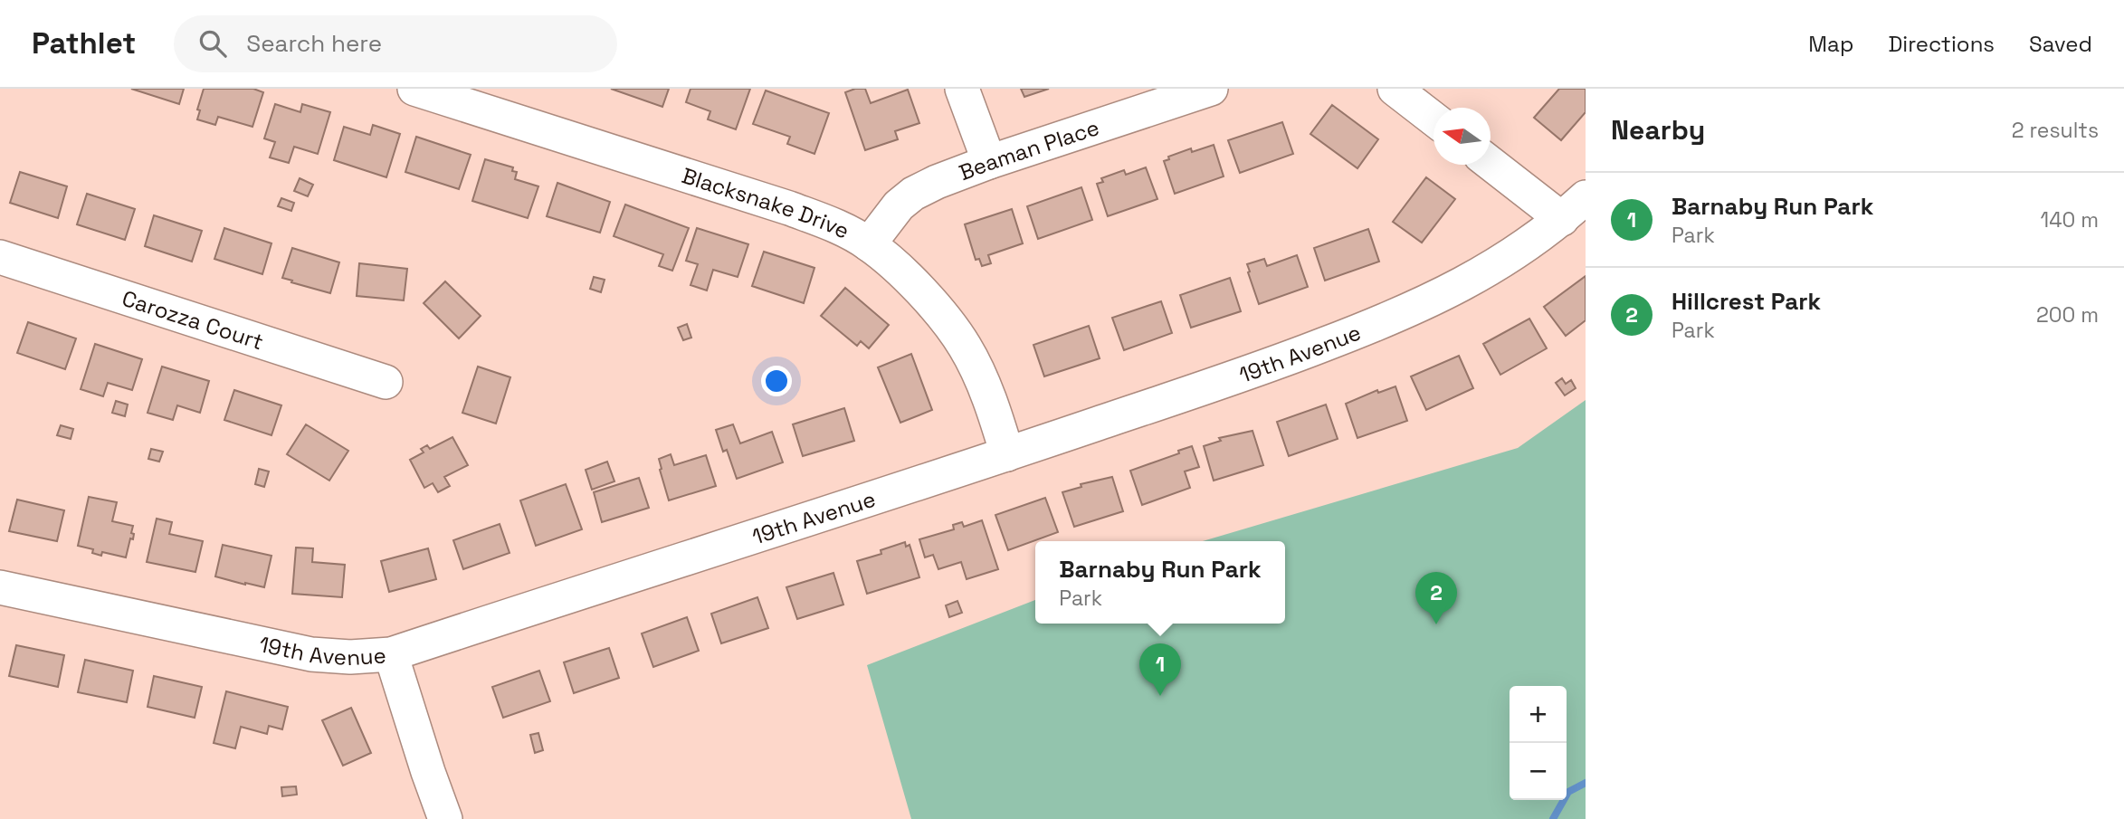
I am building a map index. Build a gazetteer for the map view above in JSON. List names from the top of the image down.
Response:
{
  "streets": {
    "street": [
      "Beaman Place",
      "Blacksnake Drive",
      "Carozza Court",
      "19th Avenue"
    ]
  },
  "crossings": [
    ["Beaman Place", "Blacksnake Drive"],
    ["Blacksnake Drive", "19th Avenue"]
  ],
  "north": "left",
  "page": {
    "header": "Pathlet",
    "search": "Search here",
    "nav": ["Map", "Directions", "Saved"],
    "heading": ["Nearby", "2 results"],
    "list": [
      {
        "mark": "1",
        "name": "Barnaby Run Park",
        "note": "Park",
        "value": "140 m"
      },
      {
        "mark": "2",
        "name": "Hillcrest Park",
        "note": "Park",
        "value": "200 m"
      }
    ],
    "popup": ["Barnaby Run Park", "Park"],
    "pins": ["2", "1"],
    "map_buttons": ["+", "−"]
  }
}
